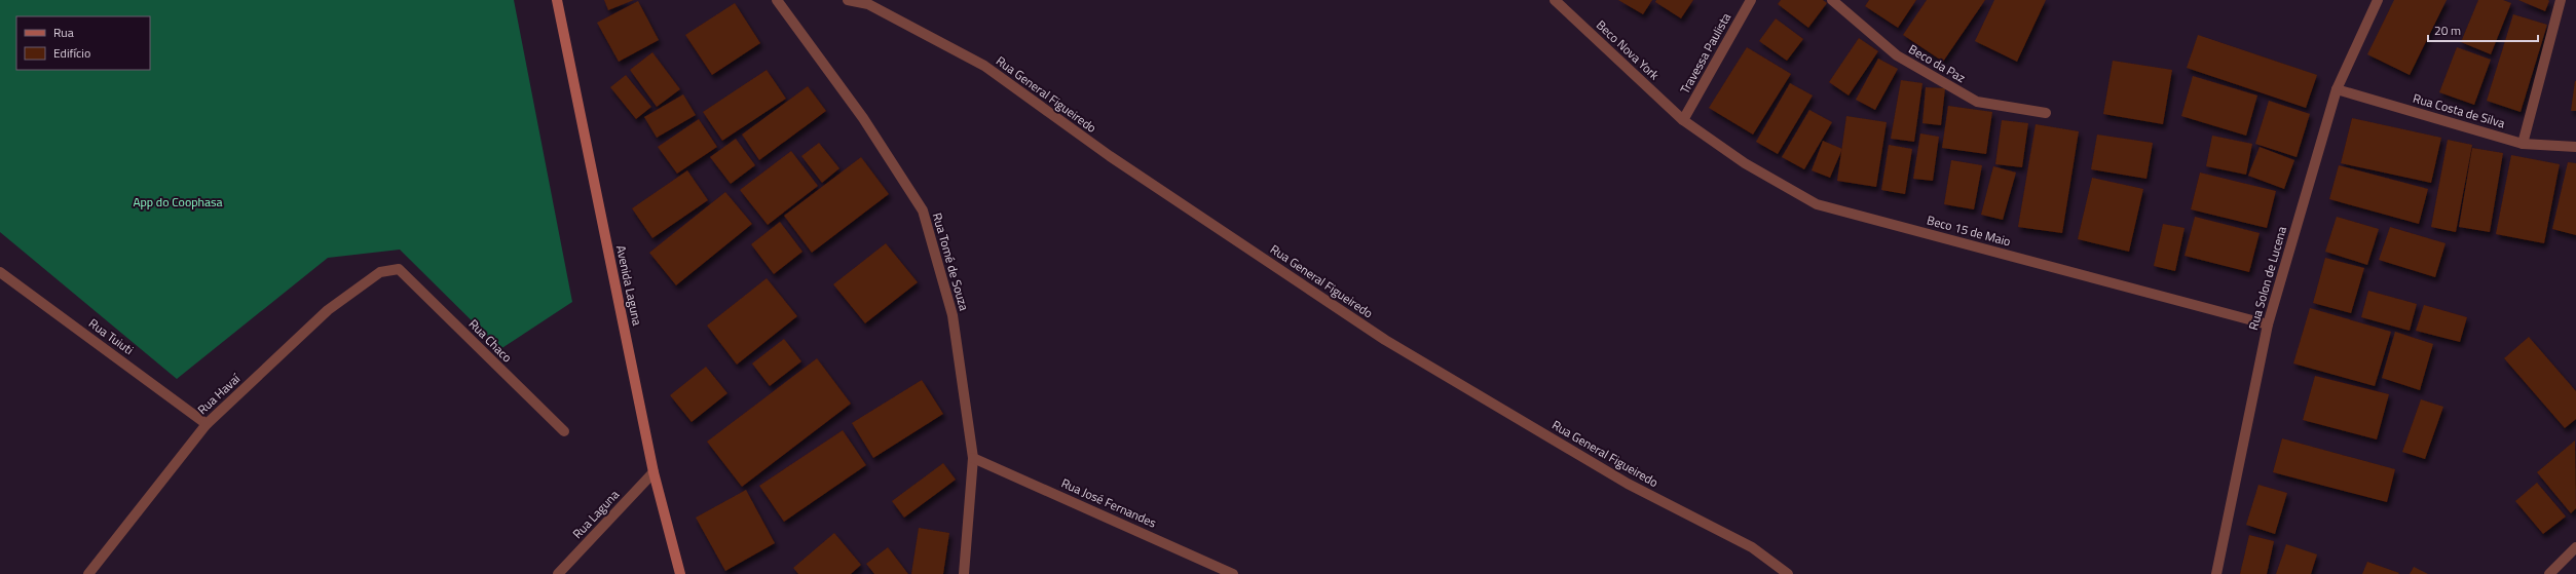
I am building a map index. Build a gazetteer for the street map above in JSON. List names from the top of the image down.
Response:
{
  "streets": {
    "main road": ["Avenida Laguna"],
    "street": [
      "Beco Nova York",
      "Travessa Paulista",
      "Beco da Paz",
      "Rua General Figueiredo",
      "Rua Costa de Silva",
      "Beco 15 de Maio",
      "Rua Tomé de Souza",
      "Rua Solon de Lucena",
      "Rua Tuiuti",
      "Rua Chaco",
      "Rua Havaí",
      "Rua José Fernandes",
      "Rua Laguna"
    ]
  },
  "crossings": [
    ["Beco Nova York", "Travessa Paulista"],
    ["Beco Nova York", "Beco 15 de Maio"],
    ["Travessa Paulista", "Beco 15 de Maio"],
    ["Rua Costa de Silva", "Rua Solon de Lucena"],
    ["Beco 15 de Maio", "Rua Solon de Lucena"],
    ["Rua Tomé de Souza", "Rua José Fernandes"],
    ["Avenida Laguna", "Rua Laguna"],
    ["Rua Tuiuti", "Rua Havaí"],
    ["Rua Chaco", "Rua Havaí"]
  ],
  "parks": ["App do Coophasa"],
  "legend": ["Rua", "Edifício"],
  "scale_bar": "20 m"
}
